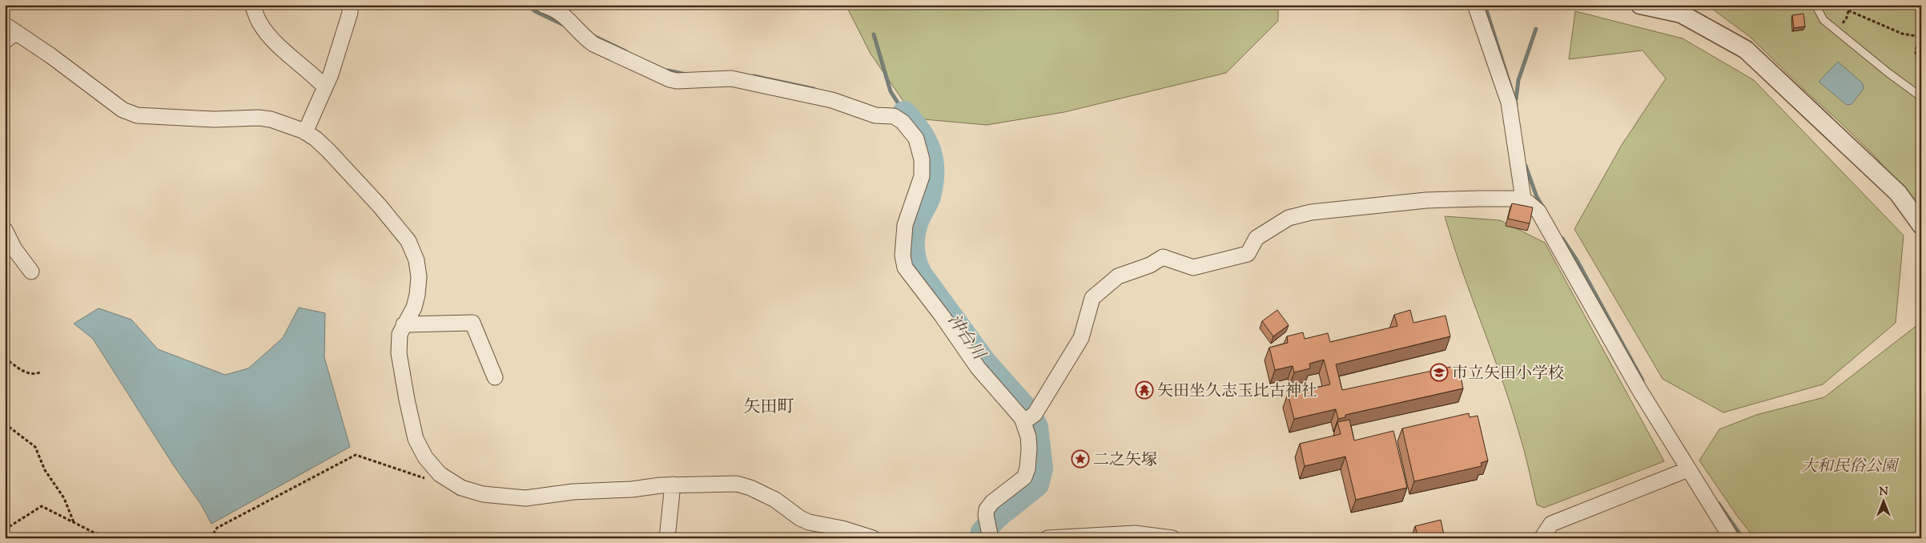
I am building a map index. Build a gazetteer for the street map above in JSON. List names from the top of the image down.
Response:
{
  "districts": ["矢田町"],
  "water": ["沖台川"],
  "parks": ["大和民俗公園"],
  "places": {
    "school or university": ["市立矢田小学校"],
    "temple": ["矢田坐久志玉比古神社"],
    "place": ["二之矢塚"]
  },
  "north": "top"
}
